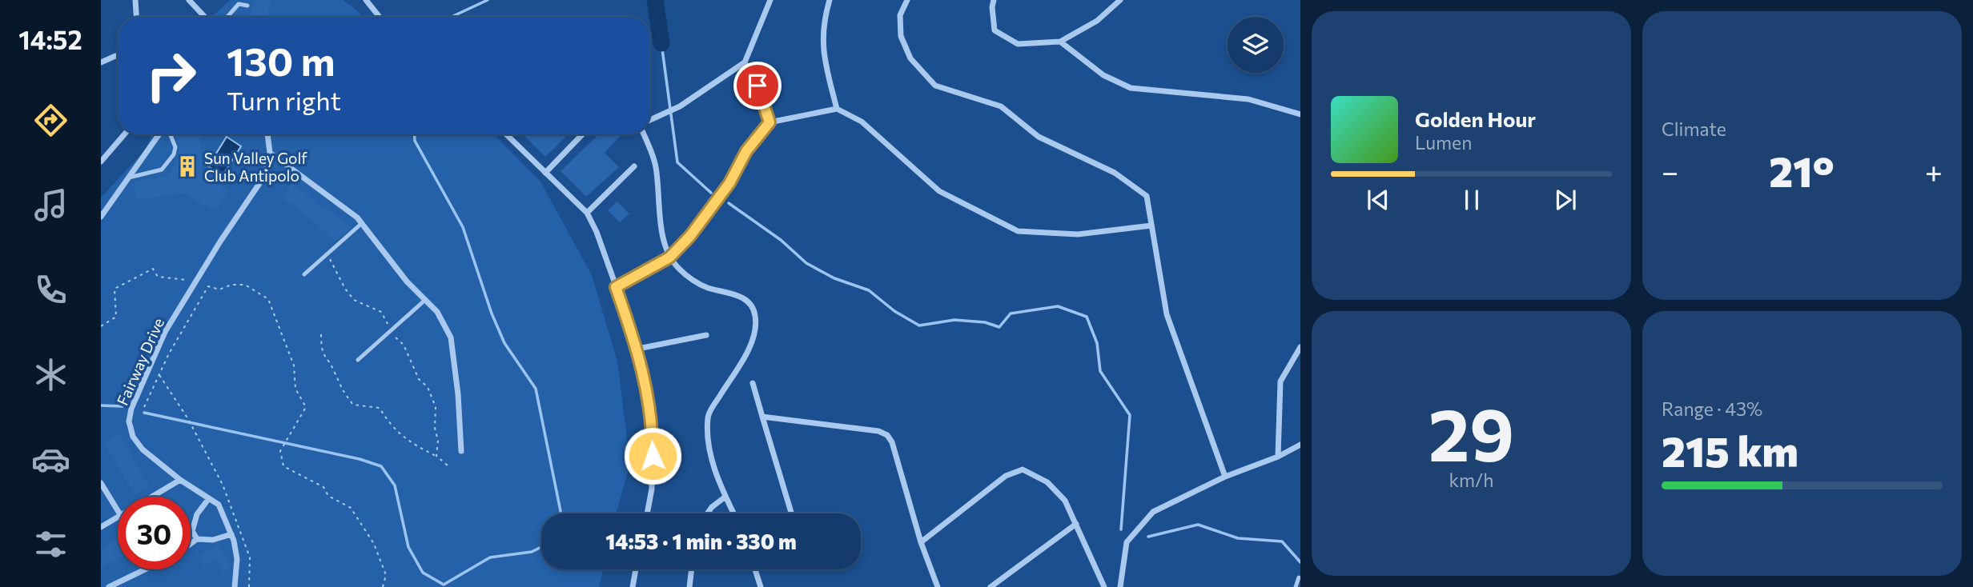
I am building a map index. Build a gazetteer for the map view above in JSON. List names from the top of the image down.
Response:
{
  "streets": {
    "street": ["Fairway Drive"]
  },
  "places": {
    "building": ["Sun Valley Golf Club Antipolo"]
  },
  "page": {
    "tabs": "14:52",
    "tile": [
      "Climate",
      ["29", "km/h"],
      ["Range · 43%", "215 km"]
    ],
    "turn": ["130 m", "Turn right"],
    "song": ["Golden Hour", "Lumen"],
    "heat": ["−", "21°", "+"],
    "limit": "30",
    "trip": "14:53 · 1 min · 330 m"
  }
}
